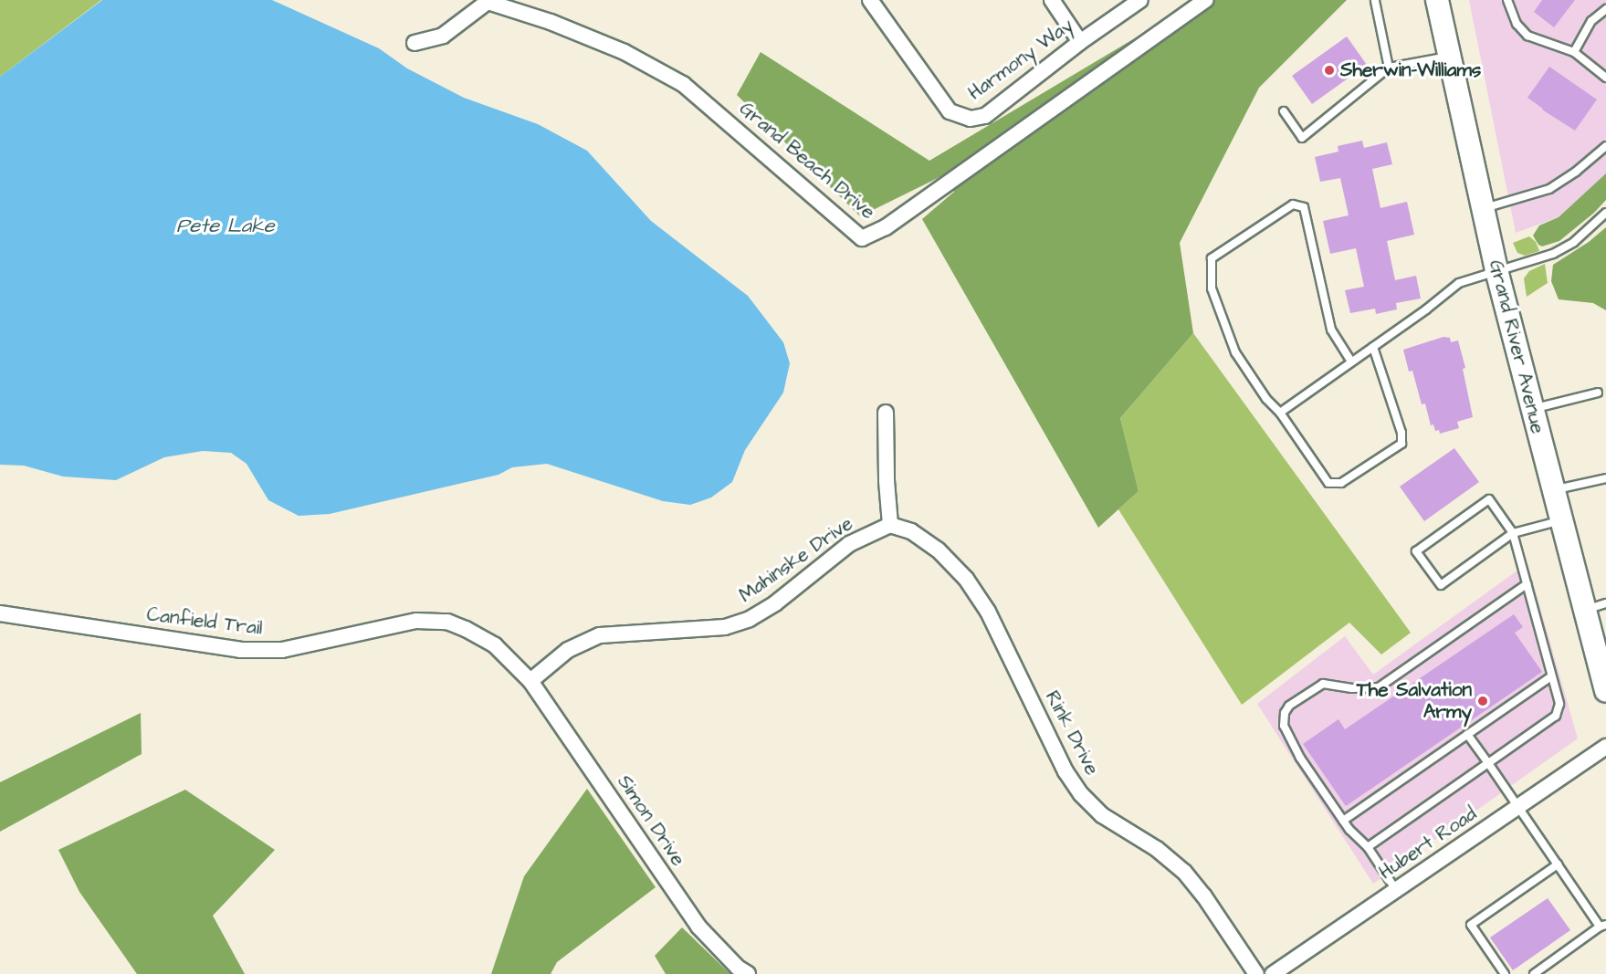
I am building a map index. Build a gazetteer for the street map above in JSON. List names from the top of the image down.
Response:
{
  "streets": {
    "main road": ["Grand River Avenue"],
    "street": [
      "Harmony Way",
      "Grand Beach Drive",
      "Mahinske Drive",
      "Canfield Trail",
      "Rink Drive",
      "Simon Drive",
      "Hubert Road"
    ]
  },
  "crossings": [
    ["Mahinske Drive", "Canfield Trail"],
    ["Mahinske Drive", "Rink Drive"],
    ["Mahinske Drive", "Simon Drive"],
    ["Canfield Trail", "Simon Drive"]
  ],
  "water": ["Pete Lake"],
  "places": ["Sherwin-Williams", "The Salvation Army"]
}
